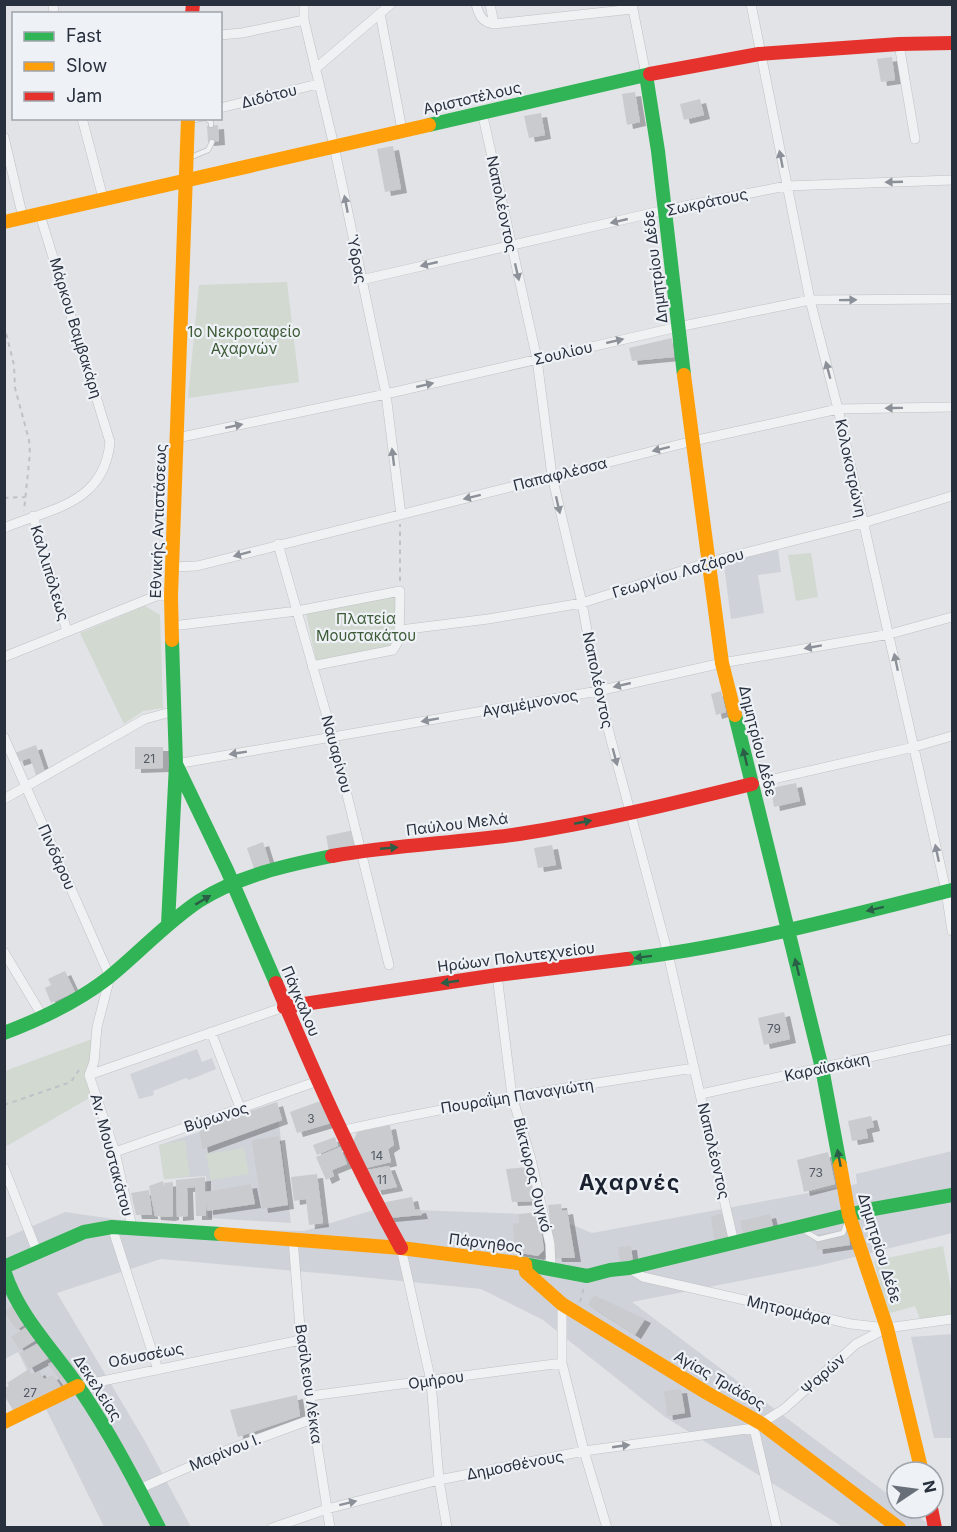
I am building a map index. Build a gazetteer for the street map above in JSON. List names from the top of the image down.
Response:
{
  "streets": {
    "street": [
      "Διδότου",
      "Αριστοτέλους",
      "Σωκράτους",
      "Ναπολέοντος",
      "Ύδρας",
      "Δημητρίου Δέδε",
      "Μάρκου Βαμβακάρη",
      "Σουλίου",
      "Κολοκοτρώνη",
      "Παπαφλέσσα",
      "Εθνικής Αντιστάσεως",
      "Καλλιπόλεως",
      "Γεωργίου Λαζάρου",
      "Αγαμέμνονος",
      "Ναυαρίνου",
      "Παύλου Μελά",
      "Πινδάρου",
      "Ηρώων Πολυτεχνείου",
      "Πάγκαλου",
      "Καραϊσκάκη",
      "Πουραΐμη Παναγιώτη",
      "Βύρωνος",
      "Αν. Μουστακάτου",
      "Βίκτωρος Ουγκό",
      "Πάρνηθος",
      "Μητρομάρα",
      "Οδυσσέως",
      "Ψαρών",
      "Ομήρου",
      "Αγίας Τριάδος",
      "Βασίλειου Λέκκα",
      "Δεκελείας",
      "Μαρίνου Ι.",
      "Δημοσθένους"
    ]
  },
  "crossings": [
    ["Διδότου", "Ύδρας"],
    ["Αριστοτέλους", "Ναπολέοντος"],
    ["Αριστοτέλους", "Ύδρας"],
    ["Αριστοτέλους", "Δημητρίου Δέδε"],
    ["Αριστοτέλους", "Μάρκου Βαμβακάρη"],
    ["Αριστοτέλους", "Κολοκοτρώνη"],
    ["Αριστοτέλους", "Εθνικής Αντιστάσεως"],
    ["Σωκράτους", "Ναπολέοντος"],
    ["Σωκράτους", "Ύδρας"],
    ["Σωκράτους", "Δημητρίου Δέδε"],
    ["Σωκράτους", "Κολοκοτρώνη"],
    ["Ναπολέοντος", "Σουλίου"],
    ["Ναπολέοντος", "Παπαφλέσσα"],
    ["Ναπολέοντος", "Γεωργίου Λαζάρου"],
    ["Ναπολέοντος", "Αγαμέμνονος"],
    ["Ναπολέοντος", "Παύλου Μελά"],
    ["Ναπολέοντος", "Ηρώων Πολυτεχνείου"],
    ["Ναπολέοντος", "Καραϊσκάκη"],
    ["Ναπολέοντος", "Πουραΐμη Παναγιώτη"],
    ["Ναπολέοντος", "Πάρνηθος"],
    ["Ύδρας", "Σουλίου"],
    ["Ύδρας", "Παπαφλέσσα"],
    ["Δημητρίου Δέδε", "Σουλίου"],
    ["Δημητρίου Δέδε", "Παπαφλέσσα"],
    ["Δημητρίου Δέδε", "Γεωργίου Λαζάρου"],
    ["Δημητρίου Δέδε", "Αγαμέμνονος"],
    ["Δημητρίου Δέδε", "Παύλου Μελά"],
    ["Δημητρίου Δέδε", "Ηρώων Πολυτεχνείου"],
    ["Δημητρίου Δέδε", "Καραϊσκάκη"],
    ["Δημητρίου Δέδε", "Πάρνηθος"],
    ["Δημητρίου Δέδε", "Μητρομάρα"],
    ["Δημητρίου Δέδε", "Ψαρών"],
    ["Μάρκου Βαμβακάρη", "Καλλιπόλεως"],
    ["Σουλίου", "Κολοκοτρώνη"],
    ["Σουλίου", "Εθνικής Αντιστάσεως"],
    ["Κολοκοτρώνη", "Παπαφλέσσα"],
    ["Κολοκοτρώνη", "Γεωργίου Λαζάρου"],
    ["Κολοκοτρώνη", "Αγαμέμνονος"],
    ["Κολοκοτρώνη", "Παύλου Μελά"],
    ["Κολοκοτρώνη", "Ηρώων Πολυτεχνείου"],
    ["Παπαφλέσσα", "Εθνικής Αντιστάσεως"],
    ["Παπαφλέσσα", "Ναυαρίνου"],
    ["Εθνικής Αντιστάσεως", "Αγαμέμνονος"],
    ["Εθνικής Αντιστάσεως", "Παύλου Μελά"],
    ["Εθνικής Αντιστάσεως", "Πάγκαλου"],
    ["Αγαμέμνονος", "Ναυαρίνου"],
    ["Αγαμέμνονος", "Πάγκαλου"],
    ["Ναυαρίνου", "Παύλου Μελά"],
    ["Παύλου Μελά", "Πινδάρου"],
    ["Παύλου Μελά", "Πάγκαλου"],
    ["Παύλου Μελά", "Αν. Μουστακάτου"],
    ["Πινδάρου", "Αν. Μουστακάτου"],
    ["Ηρώων Πολυτεχνείου", "Πάγκαλου"],
    ["Ηρώων Πολυτεχνείου", "Αν. Μουστακάτου"],
    ["Ηρώων Πολυτεχνείου", "Βίκτωρος Ουγκό"],
    ["Πάγκαλου", "Πουραΐμη Παναγιώτη"],
    ["Πάγκαλου", "Βύρωνος"],
    ["Πάγκαλου", "Πάρνηθος"],
    ["Πουραΐμη Παναγιώτη", "Βίκτωρος Ουγκό"],
    ["Βύρωνος", "Αν. Μουστακάτου"],
    ["Αν. Μουστακάτου", "Πάρνηθος"],
    ["Αν. Μουστακάτου", "Οδυσσέως"],
    ["Βίκτωρος Ουγκό", "Πάρνηθος"],
    ["Πάρνηθος", "Μητρομάρα"],
    ["Πάρνηθος", "Αγίας Τριάδος"],
    ["Πάρνηθος", "Βασίλειου Λέκκα"],
    ["Πάρνηθος", "Δεκελείας"],
    ["Μητρομάρα", "Ψαρών"],
    ["Οδυσσέως", "Βασίλειου Λέκκα"],
    ["Οδυσσέως", "Δεκελείας"],
    ["Ψαρών", "Αγίας Τριάδος"],
    ["Ψαρών", "Δημοσθένους"],
    ["Ομήρου", "Βασίλειου Λέκκα"],
    ["Αγίας Τριάδος", "Δημοσθένους"],
    ["Βασίλειου Λέκκα", "Μαρίνου Ι."],
    ["Βασίλειου Λέκκα", "Δημοσθένους"],
    ["Δεκελείας", "Μαρίνου Ι."]
  ],
  "one_way": [
    "Σωκράτους",
    "Ύδρας",
    "Σουλίου",
    "Κολοκοτρώνη",
    "Παπαφλέσσα",
    "Αγαμέμνονος",
    "Ηρώων Πολυτεχνείου",
    "Δημοσθένους"
  ],
  "districts": ["Αχαρνές"],
  "parks": ["1ο Νεκροταφείο Αχαρνών", "Πλατεία Μουστακάτου"],
  "house_numbers": [
    "21",
    "79",
    "3",
    "14",
    "73",
    "11",
    "27"
  ],
  "legend": ["Fast", "Slow", "Jam"],
  "north": "right"
}
